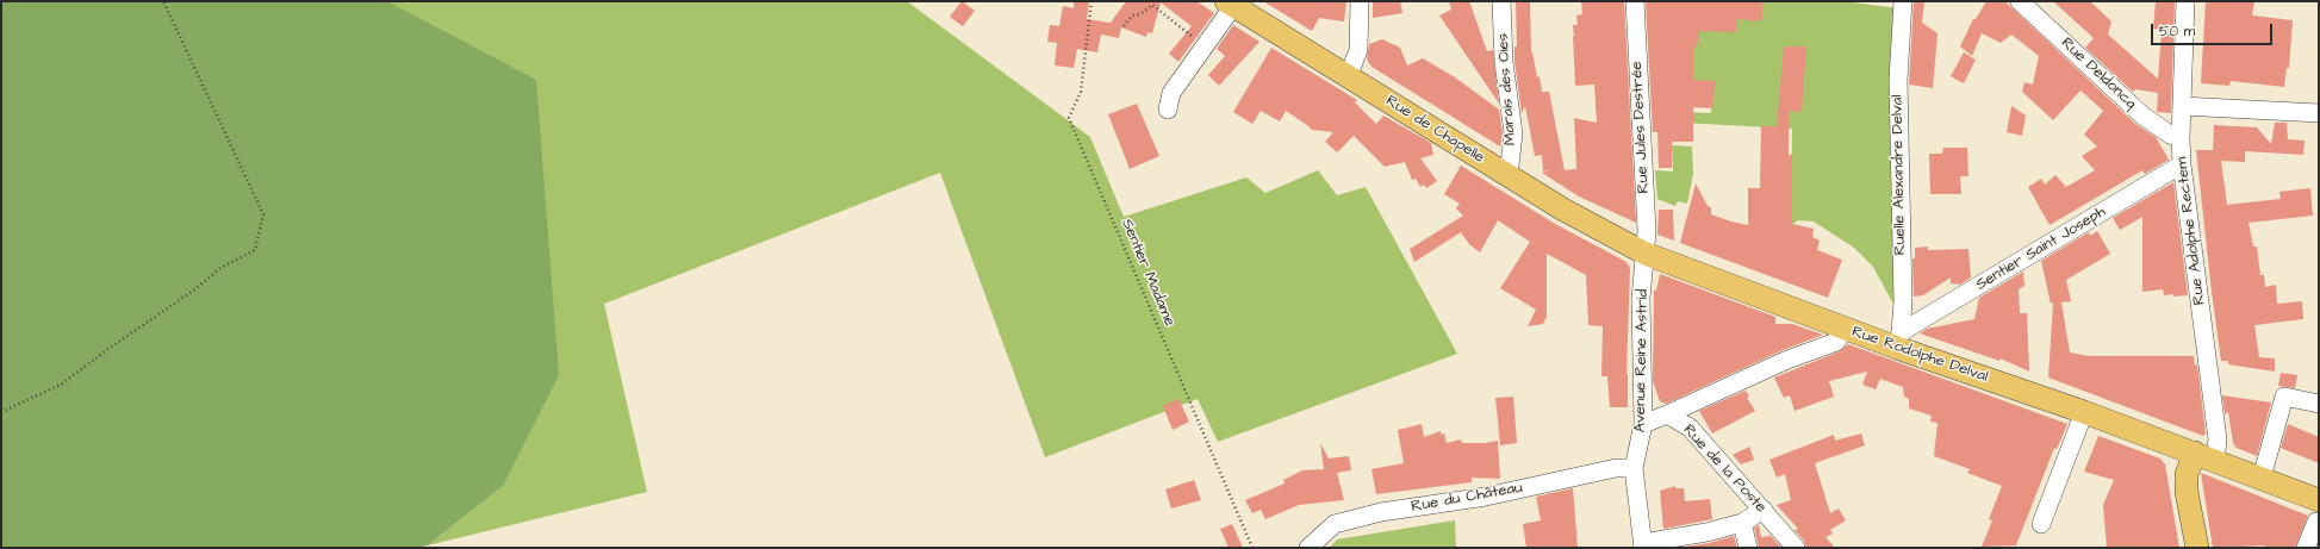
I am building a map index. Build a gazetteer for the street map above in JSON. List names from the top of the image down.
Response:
{
  "streets": {
    "main road": ["Rue de Chapelle", "Rue Rodolphe Delval"],
    "street": [
      "Rue Deldoncq",
      "Marais des Oies",
      "Rue Jules Destrée",
      "Ruelle Alexandre Delval",
      "Rue Adolphe Rectem",
      "Sentier Saint Joseph",
      "Avenue Reine Astrid",
      "Rue de la Poste",
      "Rue du Château"
    ],
    "path": ["Sentier Madame"]
  },
  "crossings": [
    ["Rue Deldoncq", "Rue Adolphe Rectem"],
    ["Marais des Oies", "Rue de Chapelle"],
    ["Rue Jules Destrée", "Rue de Chapelle"],
    ["Rue Jules Destrée", "Rue Rodolphe Delval"],
    ["Rue Jules Destrée", "Avenue Reine Astrid"],
    ["Rue de Chapelle", "Rue Rodolphe Delval"],
    ["Rue de Chapelle", "Avenue Reine Astrid"],
    ["Ruelle Alexandre Delval", "Sentier Saint Joseph"],
    ["Ruelle Alexandre Delval", "Rue Rodolphe Delval"],
    ["Rue Adolphe Rectem", "Sentier Saint Joseph"],
    ["Rue Adolphe Rectem", "Rue Rodolphe Delval"],
    ["Sentier Saint Joseph", "Rue Rodolphe Delval"],
    ["Rue Rodolphe Delval", "Avenue Reine Astrid"],
    ["Avenue Reine Astrid", "Rue de la Poste"],
    ["Avenue Reine Astrid", "Rue du Château"]
  ],
  "scale_bar": "50 m"
}
